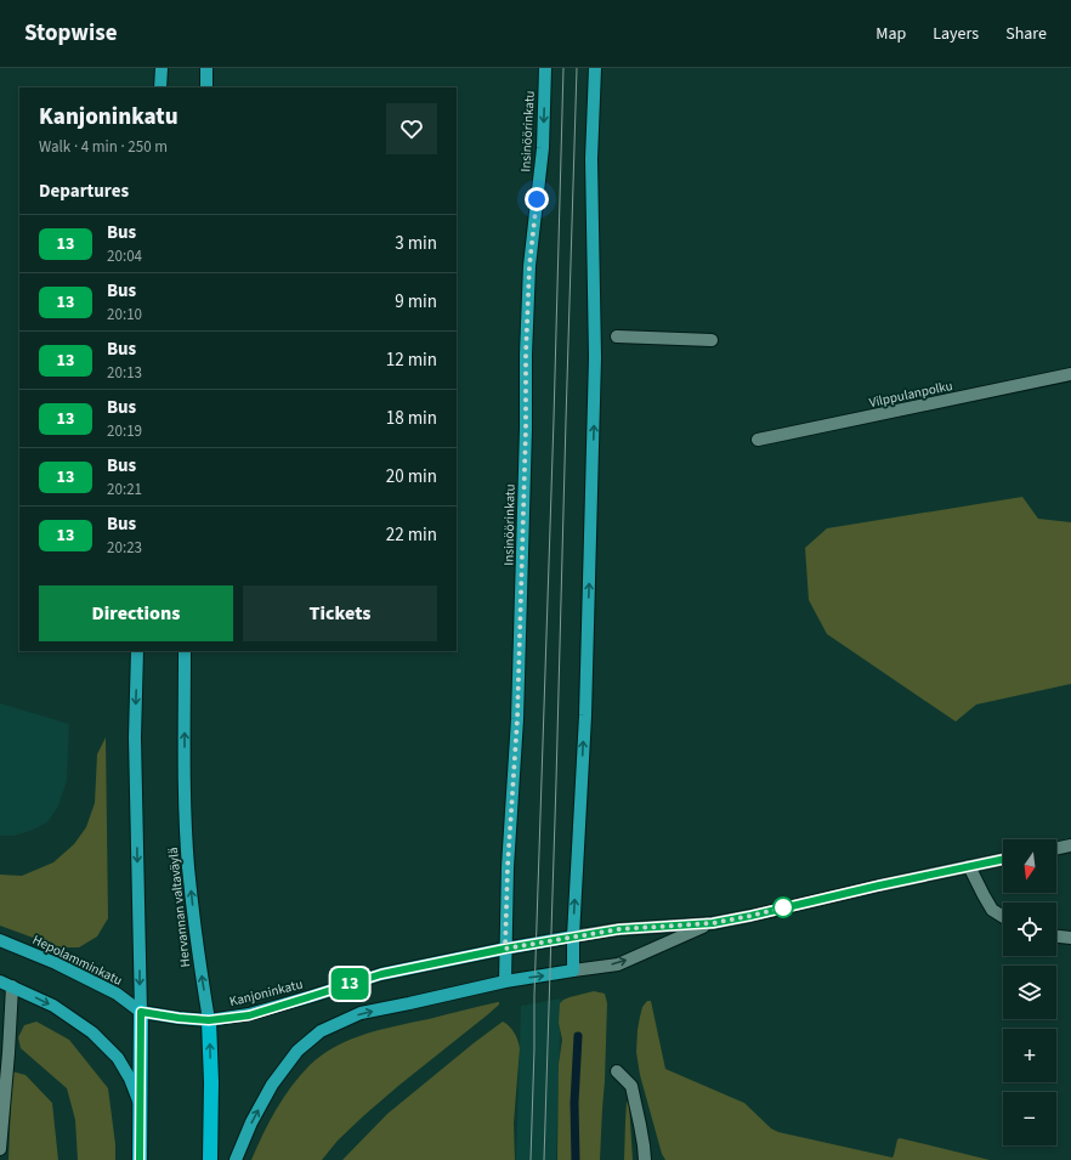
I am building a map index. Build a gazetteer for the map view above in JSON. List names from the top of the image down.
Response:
{
  "streets": {
    "highway": ["Hervannan valtaväylä"],
    "main road": ["Insinöörinkatu", "Hepolamminkatu", "Kanjoninkatu"],
    "street": ["Vilppulanpolku"]
  },
  "crossings": [
    ["Insinöörinkatu", "Kanjoninkatu"],
    ["Hervannan valtaväylä", "Kanjoninkatu"],
    ["Hepolamminkatu", "Kanjoninkatu"]
  ],
  "lines": ["bus line 13"],
  "north": "bottom",
  "page": {
    "header": "Stopwise",
    "nav": ["Map", "Layers", "Share"],
    "on_map": "13",
    "heading": [
      ["Kanjoninkatu", "Walk · 4 min · 250 m"],
      "Departures"
    ],
    "list": [
      {
        "mark": "13",
        "name": "Bus",
        "note": "20:04",
        "value": "3 min"
      },
      {
        "mark": "13",
        "name": "Bus",
        "note": "20:10",
        "value": "9 min"
      },
      {
        "mark": "13",
        "name": "Bus",
        "note": "20:13",
        "value": "12 min"
      },
      {
        "mark": "13",
        "name": "Bus",
        "note": "20:19",
        "value": "18 min"
      },
      {
        "mark": "13",
        "name": "Bus",
        "note": "20:21",
        "value": "20 min"
      },
      {
        "mark": "13",
        "name": "Bus",
        "note": "20:23",
        "value": "22 min"
      }
    ],
    "buttons": ["Directions", "Tickets"],
    "map_buttons": ["+", "−"]
  }
}
